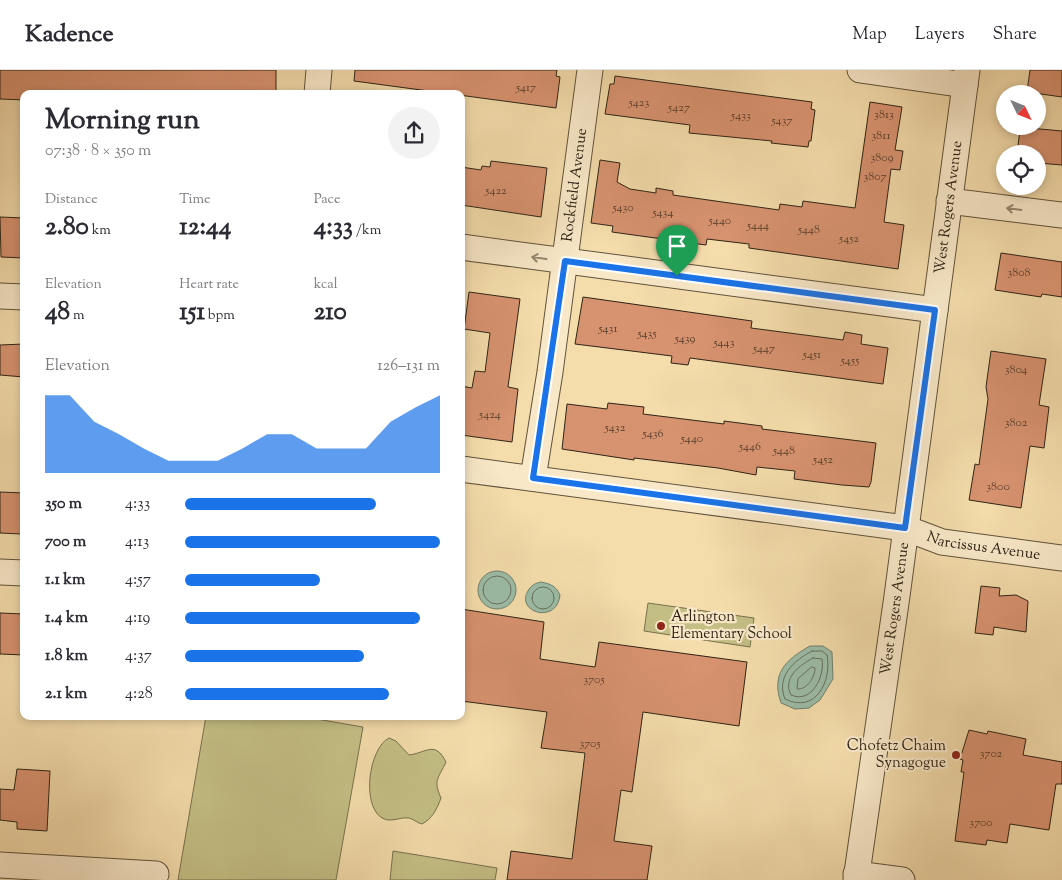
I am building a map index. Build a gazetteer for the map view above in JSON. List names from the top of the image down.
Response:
{
  "streets": {
    "street": ["Rockfield Avenue", "West Rogers Avenue", "Narcissus Avenue"]
  },
  "crossings": [
    ["Rockfield Avenue", "Narcissus Avenue"],
    ["West Rogers Avenue", "Narcissus Avenue"]
  ],
  "places": ["Arlington Elementary School", "Chofetz Chaim Synagogue"],
  "house_numbers": [
    "5417",
    "5423",
    "5427",
    "3813",
    "5433",
    "5437",
    "3811",
    "3809",
    "3807",
    "5422",
    "5430",
    "5434",
    "5440",
    "5444",
    "5448",
    "5452",
    "3808",
    "5431",
    "5435",
    "5439",
    "5443",
    "5447",
    "5451",
    "5455",
    "3804",
    "5424",
    "3802",
    "5432",
    "5436",
    "5440",
    "5446",
    "5448",
    "5452",
    "3800",
    "3705",
    "3705",
    "3702",
    "3700"
  ],
  "north": "bottom right",
  "page": {
    "header": "Kadence",
    "nav": ["Map", "Layers", "Share"],
    "heading": ["Morning run", "07:38 · 8 × 350 m"],
    "stats": [
      ["Distance", "2.80 km"],
      ["Time", "12:44"],
      ["Pace", "4:33 /km"],
      ["Elevation", "48 m"],
      ["Heart rate", "151 bpm"],
      ["kcal", "210"]
    ],
    "chart": ["Elevation", "126–131 m"],
    "list": [
      {
        "name": "350 m",
        "note": "4:33"
      },
      {
        "name": "700 m",
        "note": "4:13"
      },
      {
        "name": "1.1 km",
        "note": "4:57"
      },
      {
        "name": "1.4 km",
        "note": "4:19"
      },
      {
        "name": "1.8 km",
        "note": "4:37"
      },
      {
        "name": "2.1 km",
        "note": "4:28"
      }
    ]
  }
}
